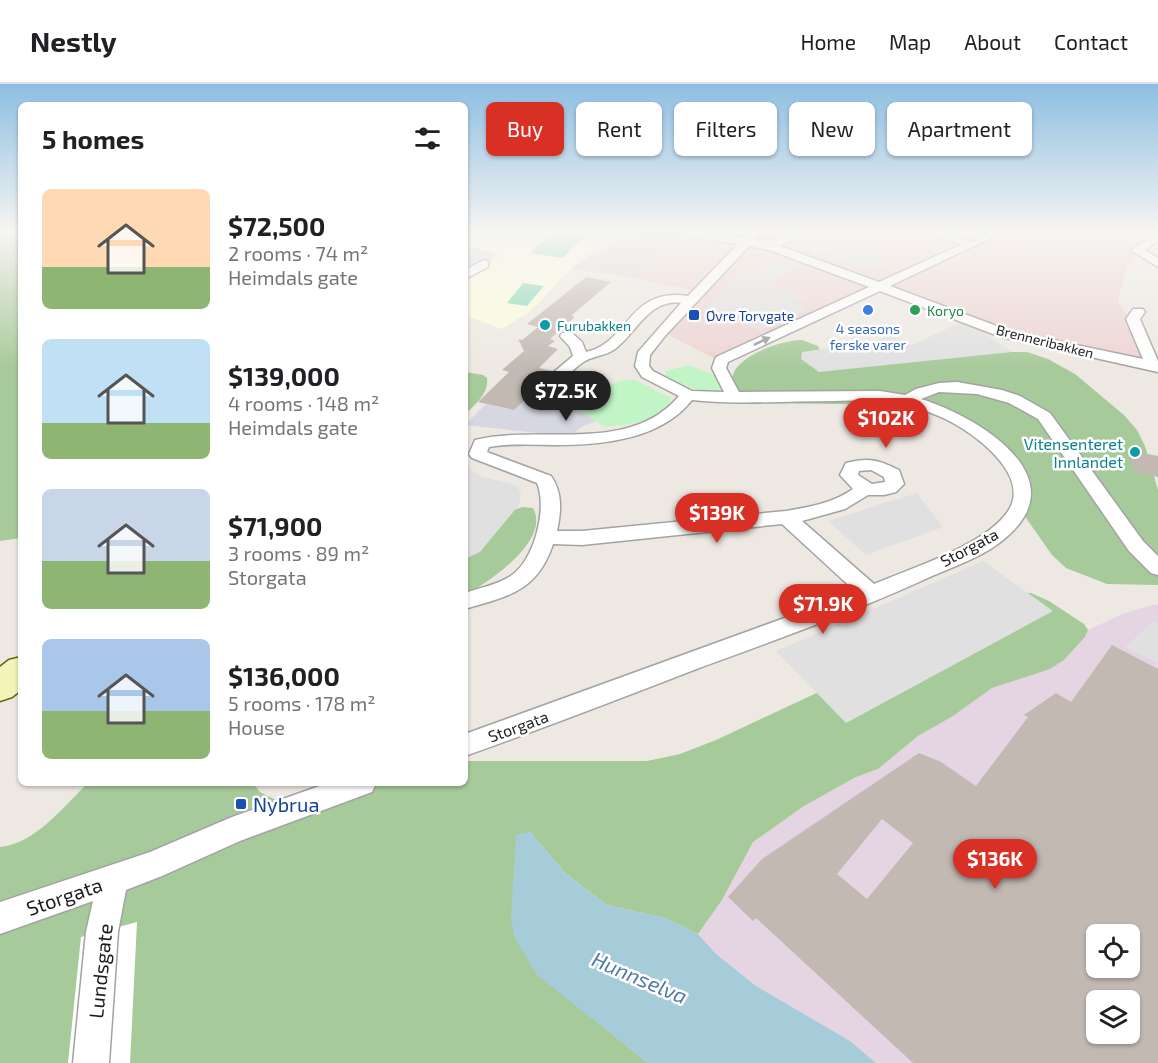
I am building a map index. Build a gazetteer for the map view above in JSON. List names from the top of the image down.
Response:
{
  "streets": {
    "street": ["Brenneribakken", "Storgata", "Lundsgate"]
  },
  "crossings": [
    ["Storgata", "Lundsgate"]
  ],
  "water": ["Hunnselva"],
  "places": {
    "other": [
      "4 seasons ferske varer",
      "Koryo",
      "Furubakken",
      "Vitensenteret Innlandet"
    ],
    "transit": ["Øvre Torvgate", "Nybrua"]
  },
  "page": {
    "header": "Nestly",
    "nav": [
      "Home",
      "Map",
      "About",
      "Contact"
    ],
    "chip": [
      "Buy",
      "Rent",
      "Filters",
      "New",
      "Apartment"
    ],
    "heading": "5 homes",
    "list": [
      {
        "name": "$72,500",
        "note": "2 rooms · 74 m² · Heimdals gate"
      },
      {
        "name": "$139,000",
        "note": "4 rooms · 148 m² · Heimdals gate"
      },
      {
        "name": "$71,900",
        "note": "3 rooms · 89 m² · Storgata"
      },
      {
        "name": "$136,000",
        "note": "5 rooms · 178 m² · House"
      }
    ],
    "price": [
      "$72.5K",
      "$102K",
      "$139K",
      "$71.9K",
      "$136K"
    ]
  }
}
